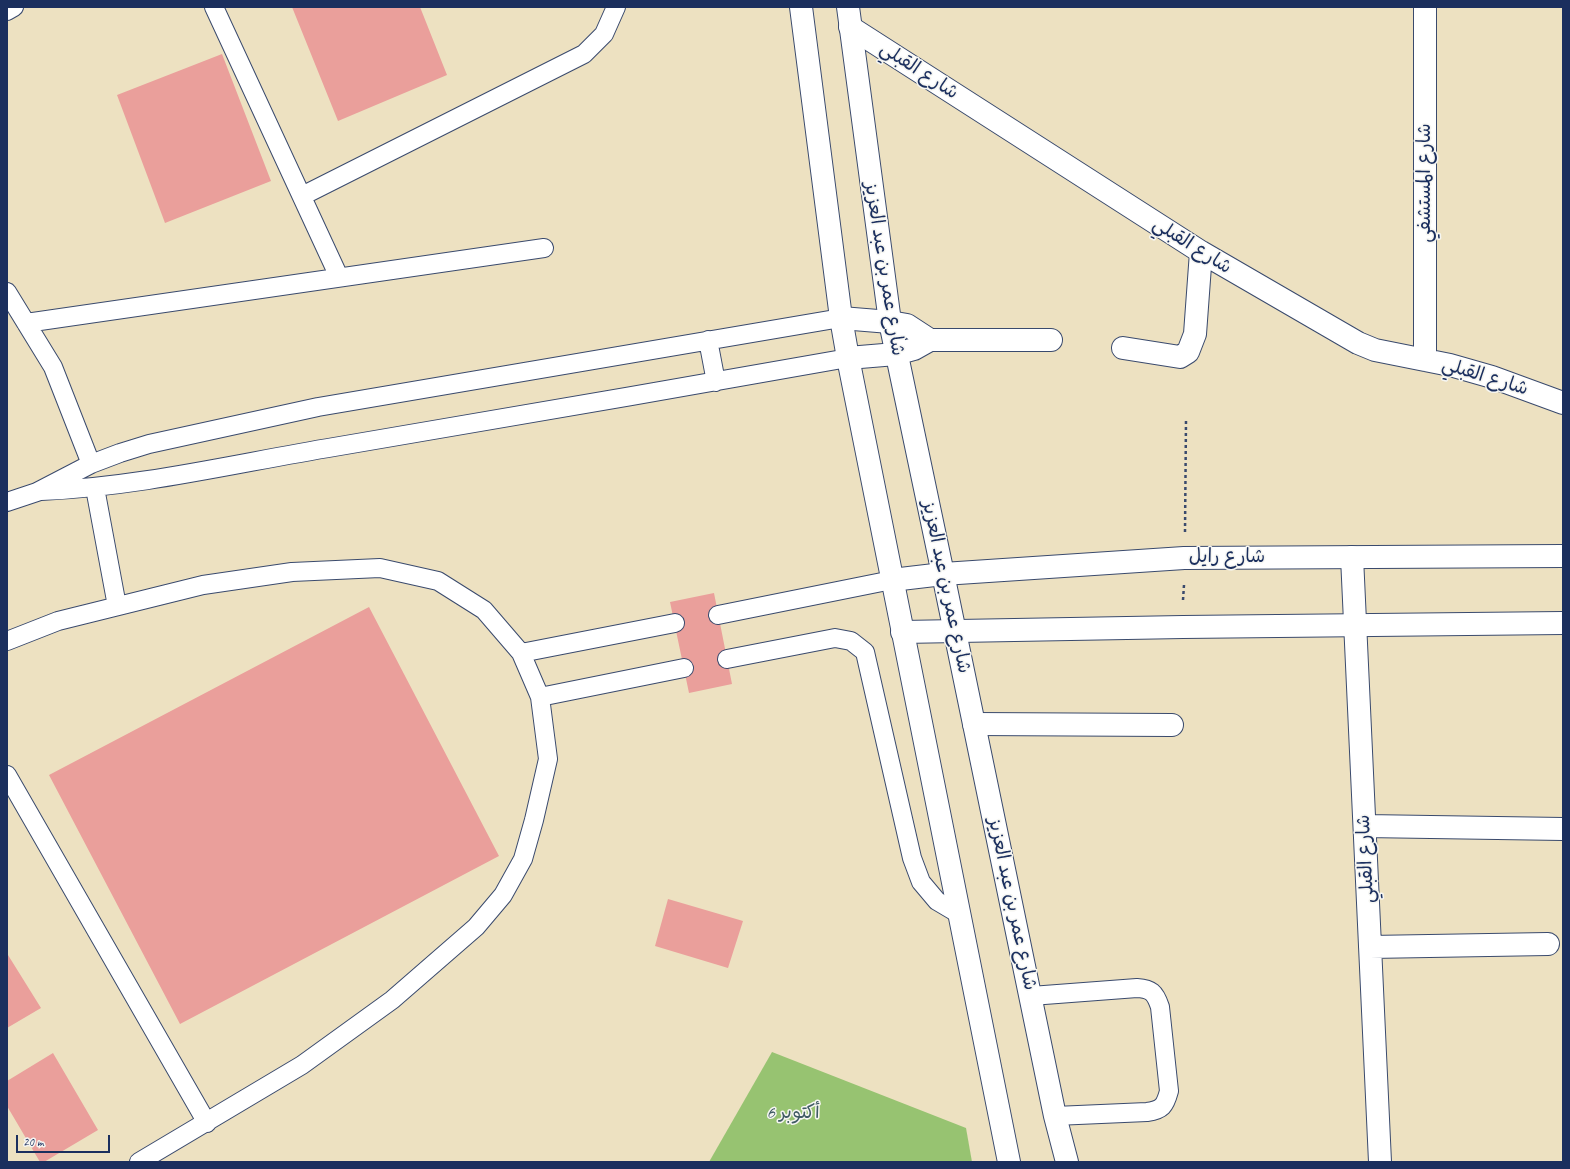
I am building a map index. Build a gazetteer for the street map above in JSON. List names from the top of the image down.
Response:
{
  "streets": {
    "street": [
      "شارع القبلي",
      "شارع المستشفي",
      "شارع عمر بن عبد العزيز",
      "شارع رايل"
    ]
  },
  "crossings": [
    ["شارع القبلي", "شارع المستشفي"],
    ["شارع القبلي", "شارع عمر بن عبد العزيز"],
    ["شارع القبلي", "شارع رايل"],
    ["شارع عمر بن عبد العزيز", "شارع رايل"]
  ],
  "parks": ["6 أكتوبر"],
  "scale_bar": "20 m"
}
